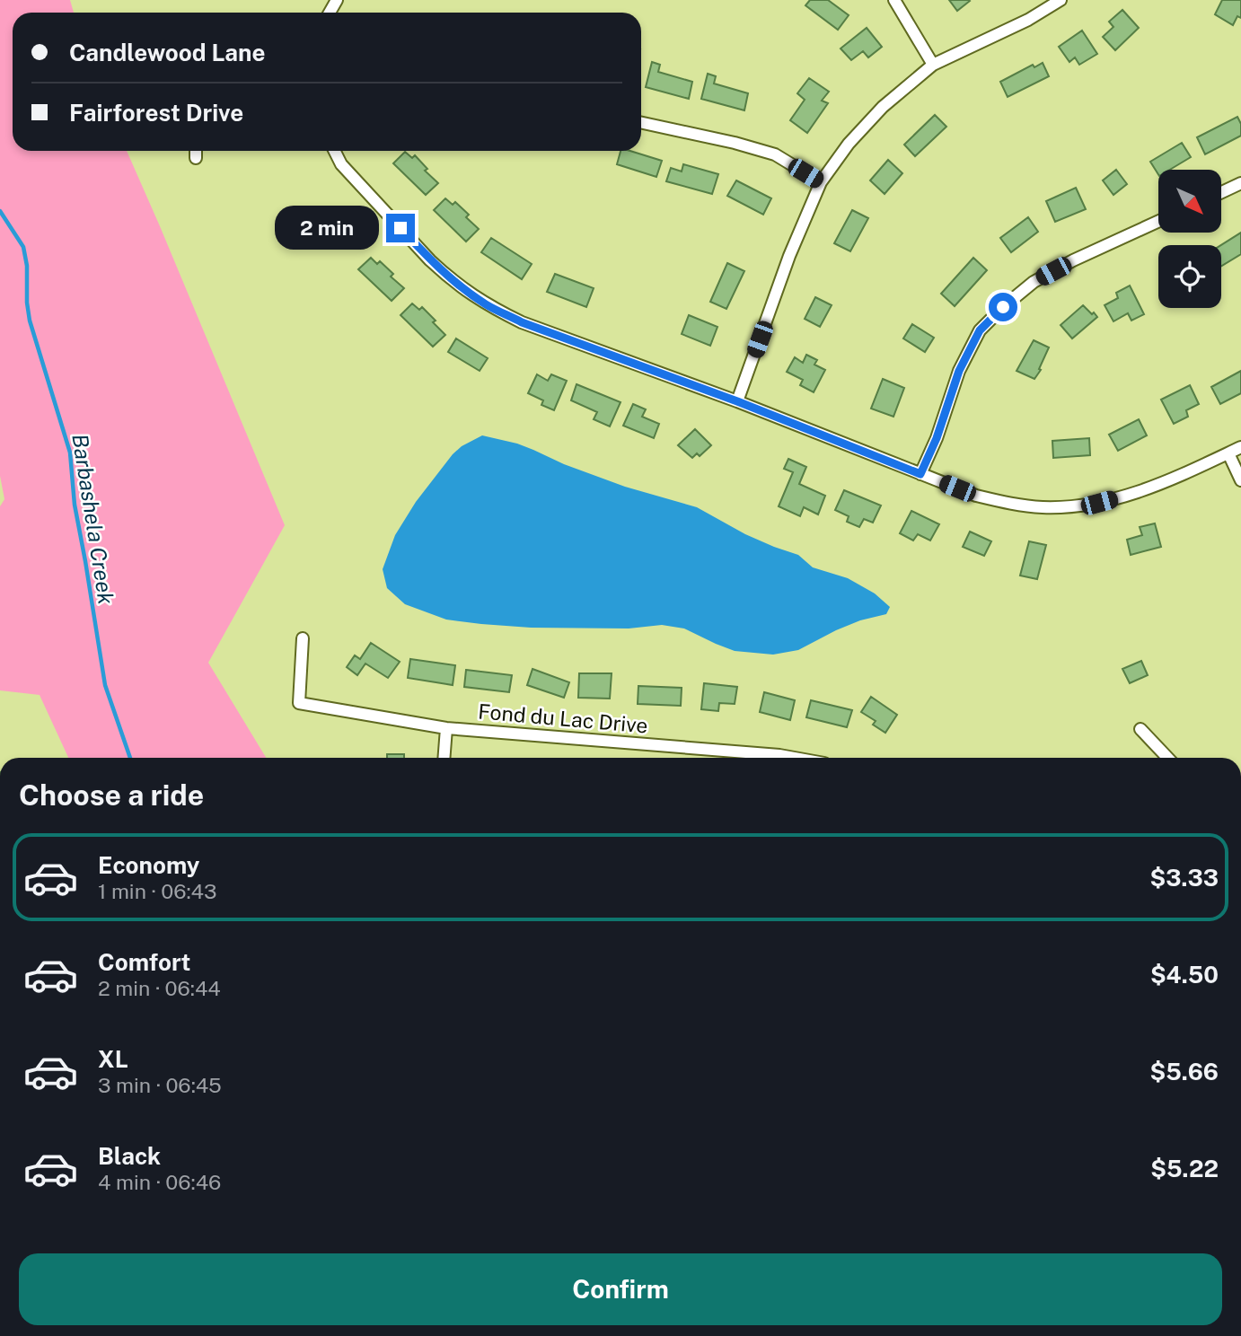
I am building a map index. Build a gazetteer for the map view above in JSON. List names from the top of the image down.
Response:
{
  "streets": {
    "street": ["Fond du Lac Drive"]
  },
  "water": ["Barbashela Creek"],
  "north": "bottom right",
  "page": {
    "banner": ["Candlewood Lane", "Fairforest Drive"],
    "bubble": "2 min",
    "heading": "Choose a ride",
    "list": [
      {
        "name": "Economy",
        "note": "1 min · 06:43",
        "value": "$3.33"
      },
      {
        "name": "Comfort",
        "note": "2 min · 06:44",
        "value": "$4.50"
      },
      {
        "name": "XL",
        "note": "3 min · 06:45",
        "value": "$5.66"
      },
      {
        "name": "Black",
        "note": "4 min · 06:46",
        "value": "$5.22"
      }
    ],
    "buttons": "Confirm"
  }
}
